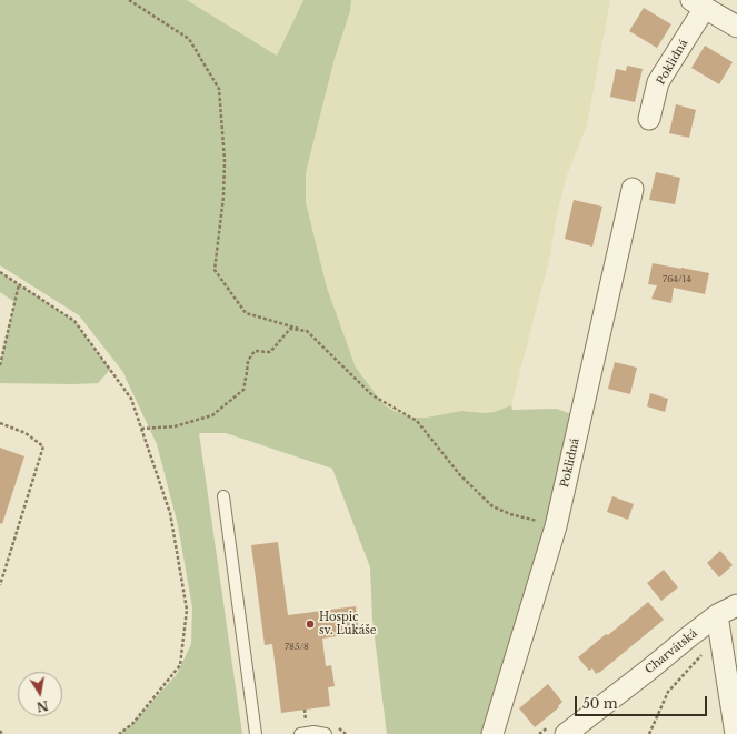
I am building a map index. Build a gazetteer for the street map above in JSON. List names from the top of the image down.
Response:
{
  "streets": {
    "street": ["Poklidná", "Charvátská"]
  },
  "places": ["Hospic sv. Lukáše"],
  "house_numbers": ["764/14", "785/8"],
  "scale_bar": "50 m",
  "north": "bottom"
}
